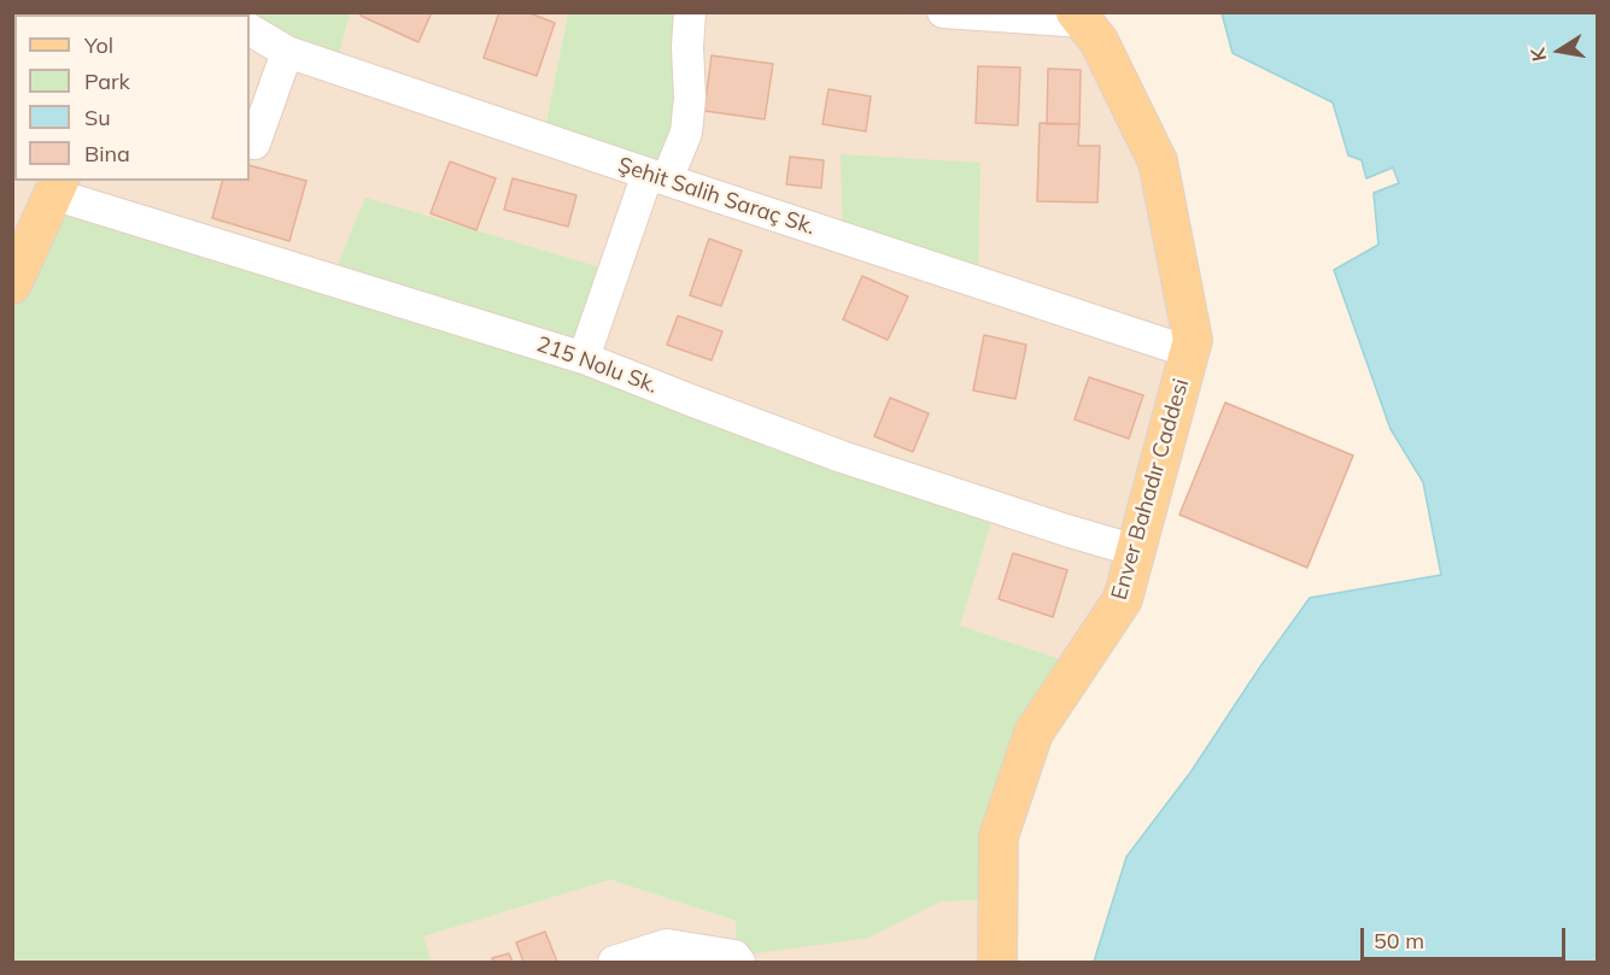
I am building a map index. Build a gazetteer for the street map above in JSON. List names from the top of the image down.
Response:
{
  "streets": {
    "main road": ["Enver Bahadır Caddesi"],
    "street": ["Şehit Salih Saraç Sk.", "215 Nolu Sk."]
  },
  "crossings": [
    ["Şehit Salih Saraç Sk.", "Enver Bahadır Caddesi"],
    ["215 Nolu Sk.", "Enver Bahadır Caddesi"]
  ],
  "legend": [
    "Yol",
    "Park",
    "Su",
    "Bina"
  ],
  "scale_bar": "50 m",
  "north": "left"
}
